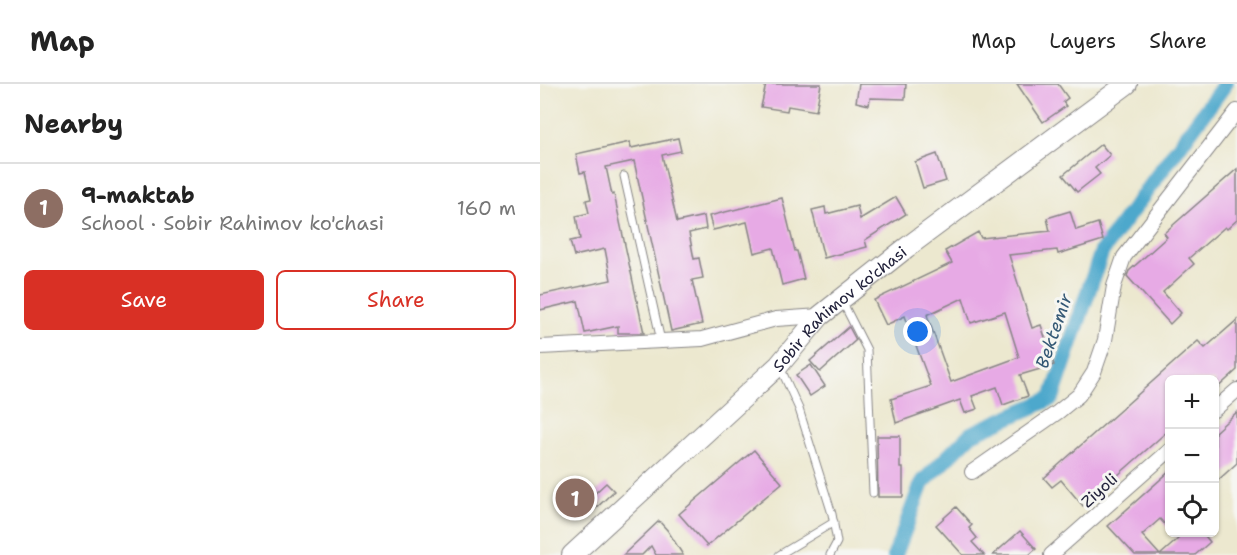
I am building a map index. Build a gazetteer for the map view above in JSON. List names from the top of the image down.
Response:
{
  "streets": {
    "street": ["Sobir Rahimov ko'chasi", "Ziyoli"]
  },
  "water": ["Bektemir"],
  "page": {
    "header": "Map",
    "nav": ["Map", "Layers", "Share"],
    "heading": "Nearby",
    "list": [
      {
        "mark": "1",
        "name": "9-maktab",
        "note": "School · Sobir Rahimov ko'chasi",
        "value": "160 m"
      }
    ],
    "buttons": ["Save", "Share"],
    "map_buttons": ["+", "−"],
    "pins": "1"
  }
}
